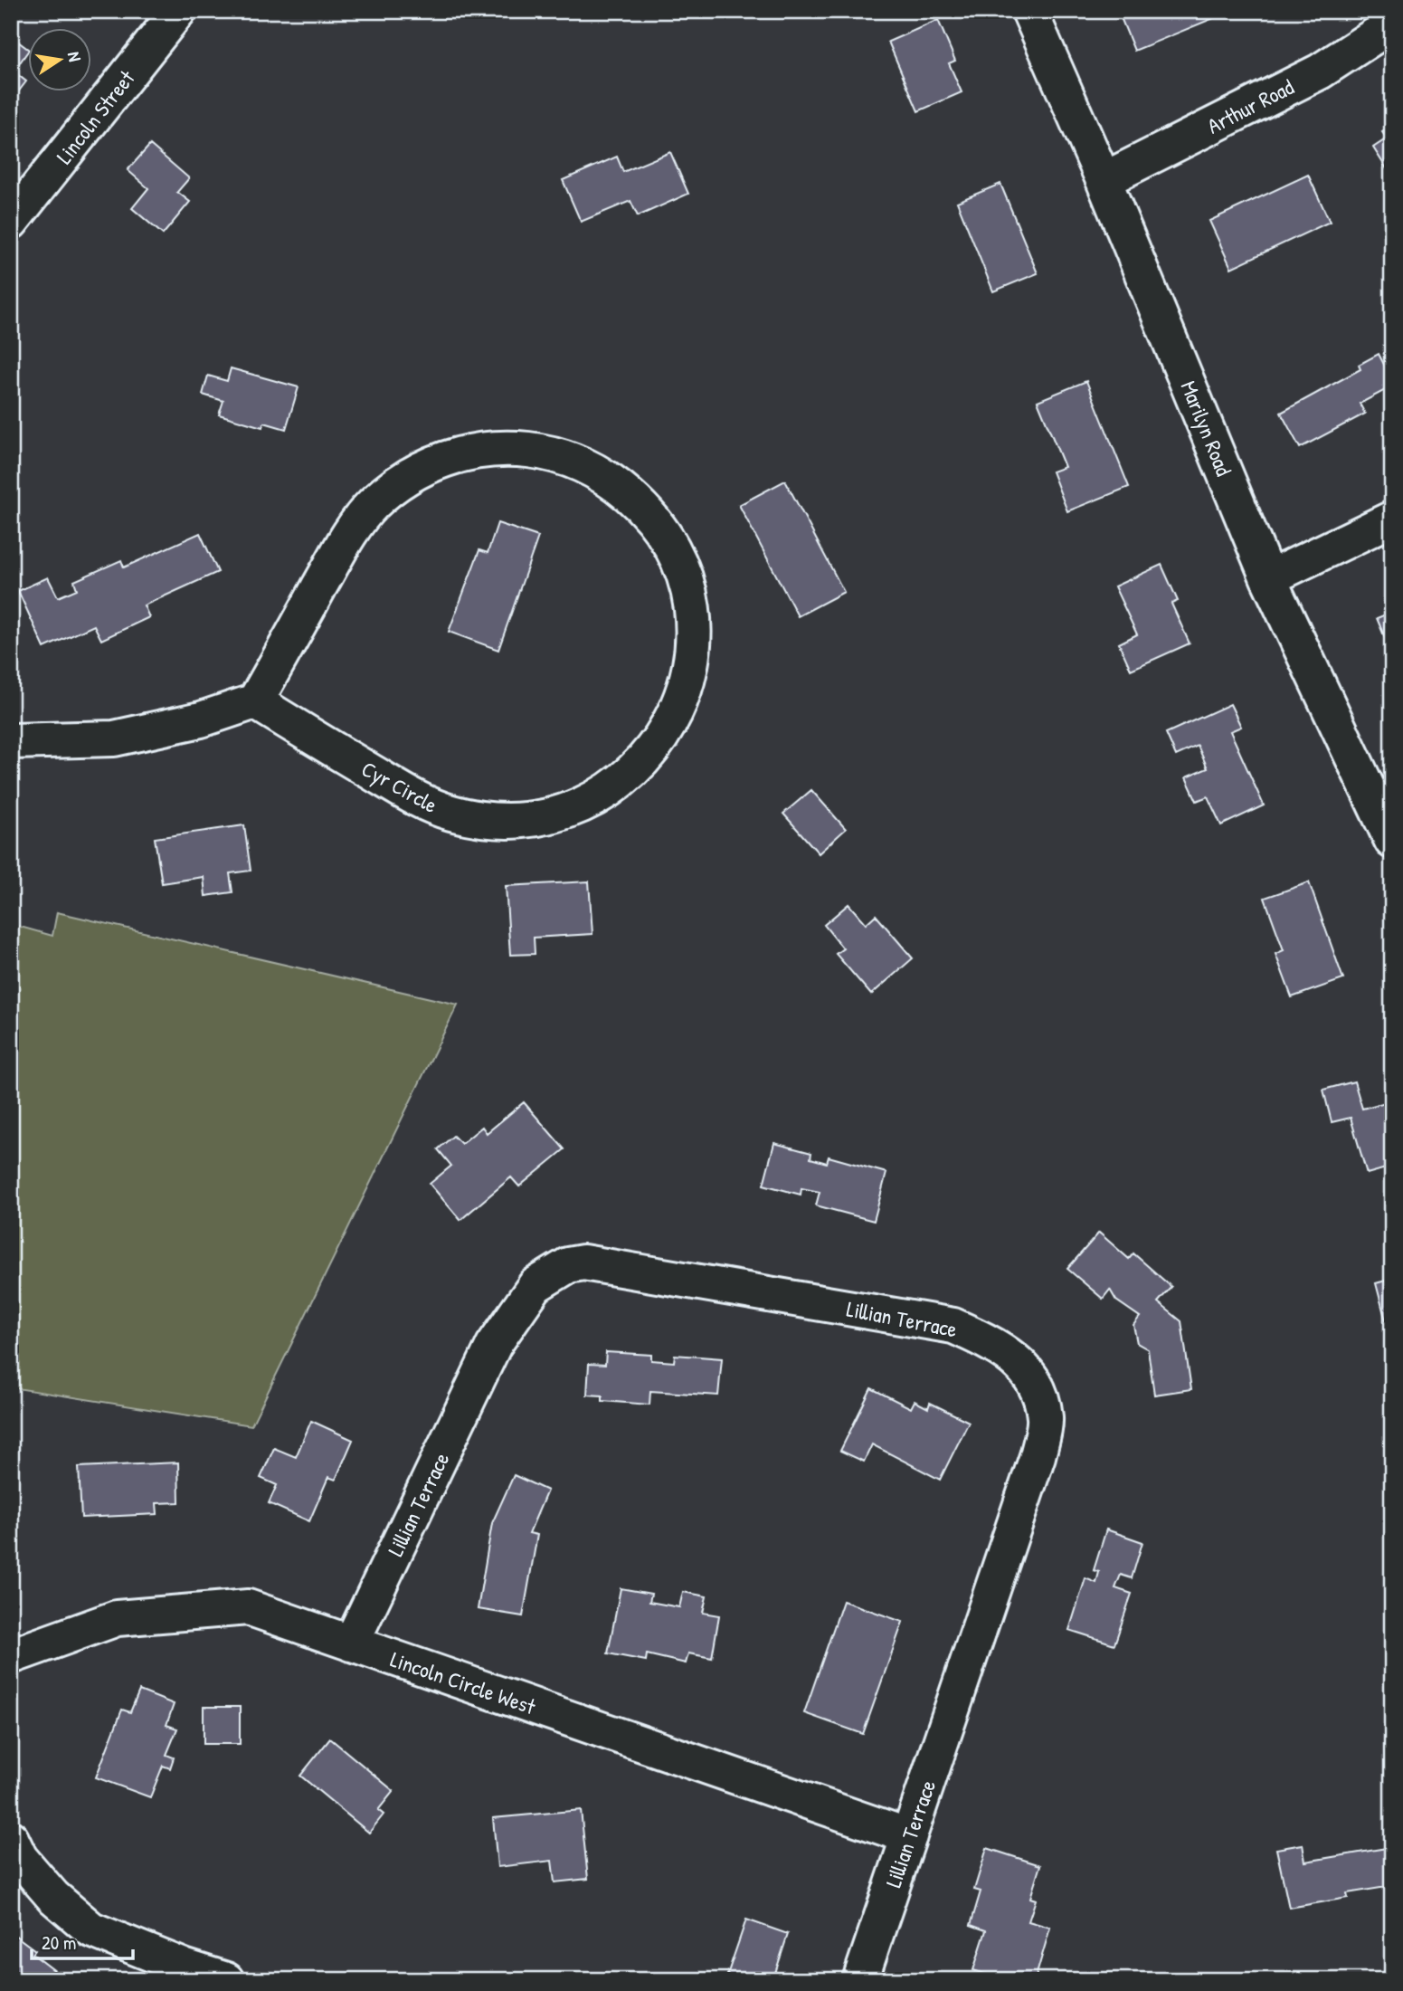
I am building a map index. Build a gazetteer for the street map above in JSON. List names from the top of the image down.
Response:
{
  "streets": {
    "street": [
      "Arthur Road",
      "Lincoln Street",
      "Marilyn Road",
      "Cyr Circle",
      "Lillian Terrace",
      "Lincoln Circle West"
    ]
  },
  "crossings": [
    ["Arthur Road", "Marilyn Road"],
    ["Lillian Terrace", "Lincoln Circle West"]
  ],
  "scale_bar": "20 m",
  "north": "right"
}
